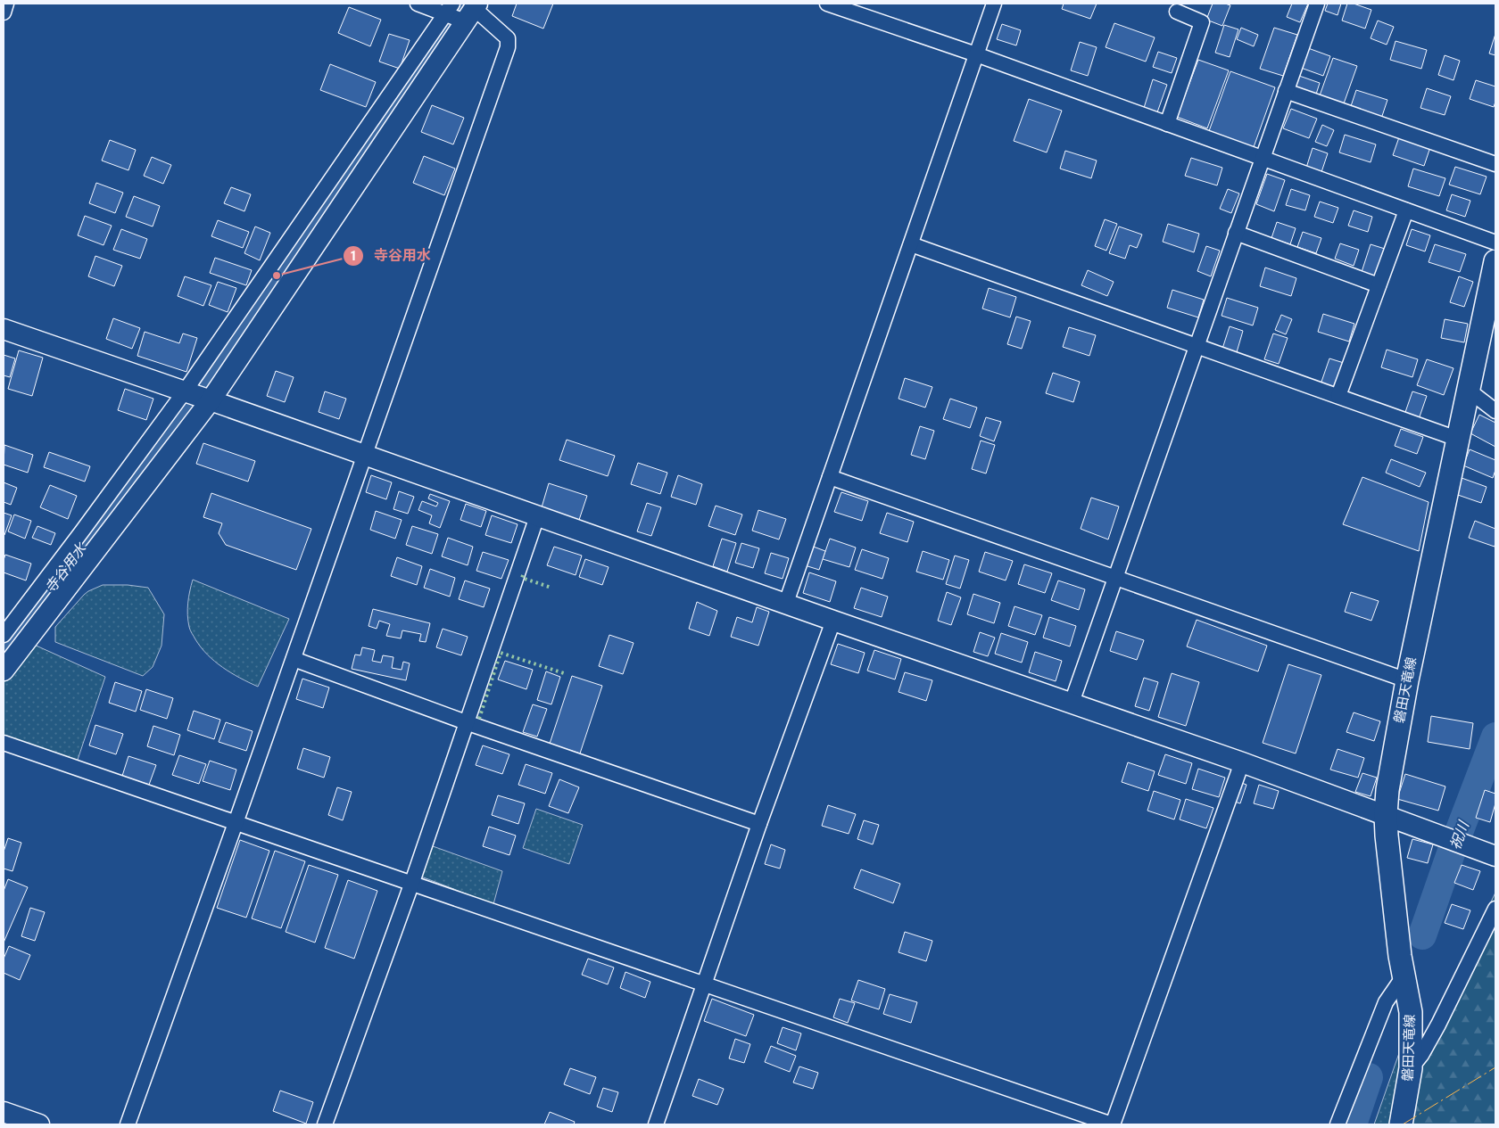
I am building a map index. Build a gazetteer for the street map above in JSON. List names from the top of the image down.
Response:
{
  "streets": {
    "main road": ["磐田天竜線"]
  },
  "water": ["寺谷用水", "祝川"],
  "places": ["寺谷用水"]
}
